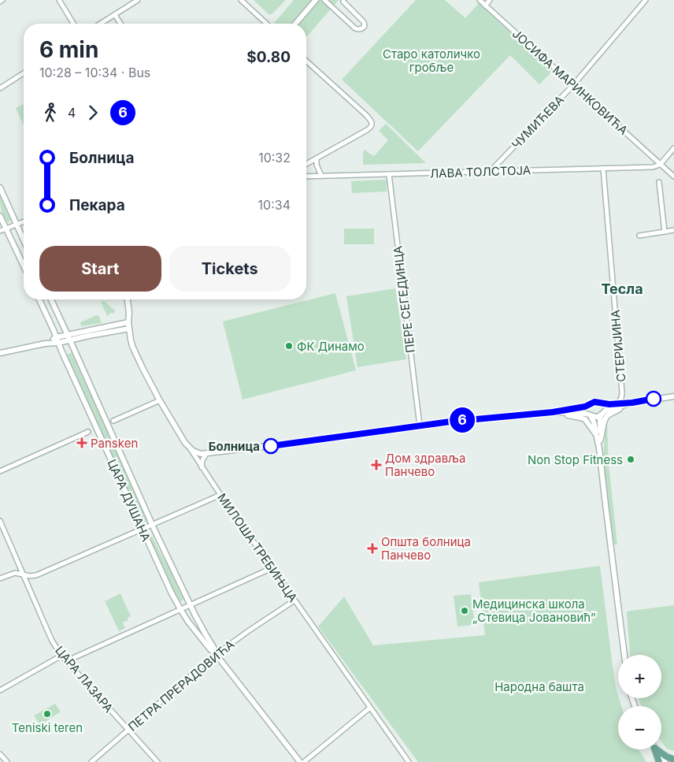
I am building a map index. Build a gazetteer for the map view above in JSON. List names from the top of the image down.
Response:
{
  "streets": {
    "street": [
      "ЈОСИФА МАРИНКОВИЋА",
      "ЧУМИЋЕВА",
      "ЛАВА ТОЛСТОЈА",
      "ПЕРЕ СЕГЕДИНЦА",
      "СТЕРИЈИНА",
      "ЦАРА ДУШАНА",
      "МИЛОША ТРЕБИЊЦА",
      "ЦАРА ЛАЗАРА",
      "ПЕТРА ПРЕРАДОВИЋА"
    ]
  },
  "crossings": [
    ["ЈОСИФА МАРИНКОВИЋА", "ЧУМИЋЕВА"],
    ["ЈОСИФА МАРИНКОВИЋА", "ЛАВА ТОЛСТОЈА"],
    ["ЧУМИЋЕВА", "ЛАВА ТОЛСТОЈА"],
    ["ЛАВА ТОЛСТОЈА", "ПЕРЕ СЕГЕДИНЦА"],
    ["ЛАВА ТОЛСТОЈА", "СТЕРИЈИНА"],
    ["ЦАРА ДУШАНА", "ПЕТРА ПРЕРАДОВИЋА"],
    ["МИЛОША ТРЕБИЊЦА", "ПЕТРА ПРЕРАДОВИЋА"],
    ["ЦАРА ЛАЗАРА", "ПЕТРА ПРЕРАДОВИЋА"]
  ],
  "districts": ["Тесла"],
  "parks": ["Старо католичко гробље", "Народна башта"],
  "places": {
    "other": [
      "ФК Динамо",
      "Болница",
      "Non Stop Fitness",
      "Медицинска школа „Стевица Јовановић”",
      "Teniski teren"
    ],
    "health": ["Pansken", "Дом здравља Панчево", "Општа болница Панчево"]
  },
  "lines": ["bus line 6"],
  "page": {
    "on_map": "6",
    "heading": ["6 min", "10:28 – 10:34 · Bus", "$0.80"],
    "legs": ["4", "6"],
    "list": [
      {
        "name": "Болница",
        "value": "10:32"
      },
      {
        "name": "Пекара",
        "value": "10:34"
      }
    ],
    "buttons": ["Start", "Tickets"],
    "map_buttons": ["+", "−"]
  }
}
